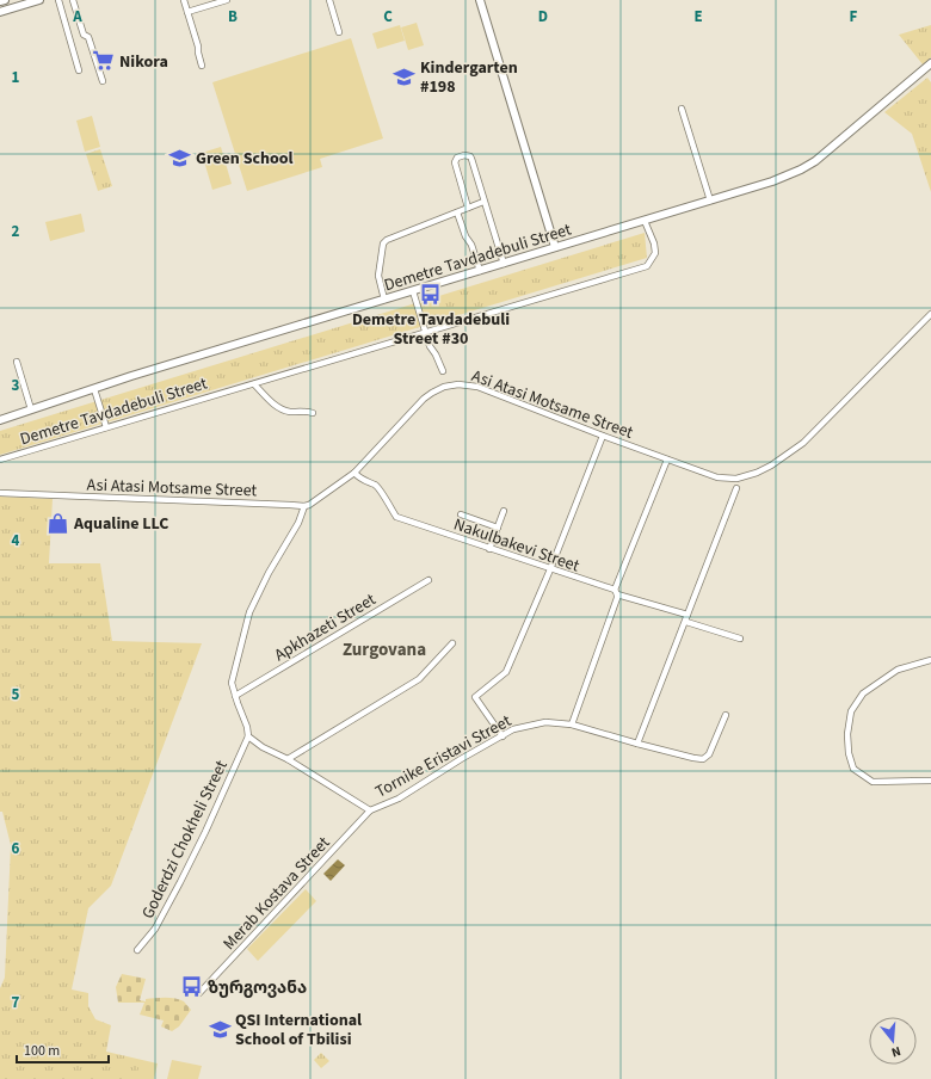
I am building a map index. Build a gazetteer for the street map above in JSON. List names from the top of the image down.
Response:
{
  "streets": {
    "main road": ["Demetre Tavdadebuli Street"],
    "street": [
      "Asi Atasi Motsame Street",
      "Nakulbakevi Street",
      "Apkhazeti Street",
      "Tornike Eristavi Street",
      "Goderdzi Chokheli Street",
      "Merab Kostava Street"
    ]
  },
  "crossings": [
    ["Asi Atasi Motsame Street", "Nakulbakevi Street"],
    ["Tornike Eristavi Street", "Merab Kostava Street"]
  ],
  "districts": ["Zurgovana"],
  "places": {
    "supermarket": ["Nikora"],
    "school or university": ["Kindergarten #198", "Green School", "QSI International School of Tbilisi"],
    "bus stop": ["Demetre Tavdadebuli Street #30", "ზურგოვანა"],
    "shop": ["Aqualine LLC"]
  },
  "scale_bar": "100 m",
  "north": "bottom",
  "grid": {
    "columns": [
      "A",
      "B",
      "C",
      "D",
      "E",
      "F"
    ],
    "rows": [
      "1",
      "2",
      "3",
      "4",
      "5",
      "6",
      "7"
    ]
  }
}
